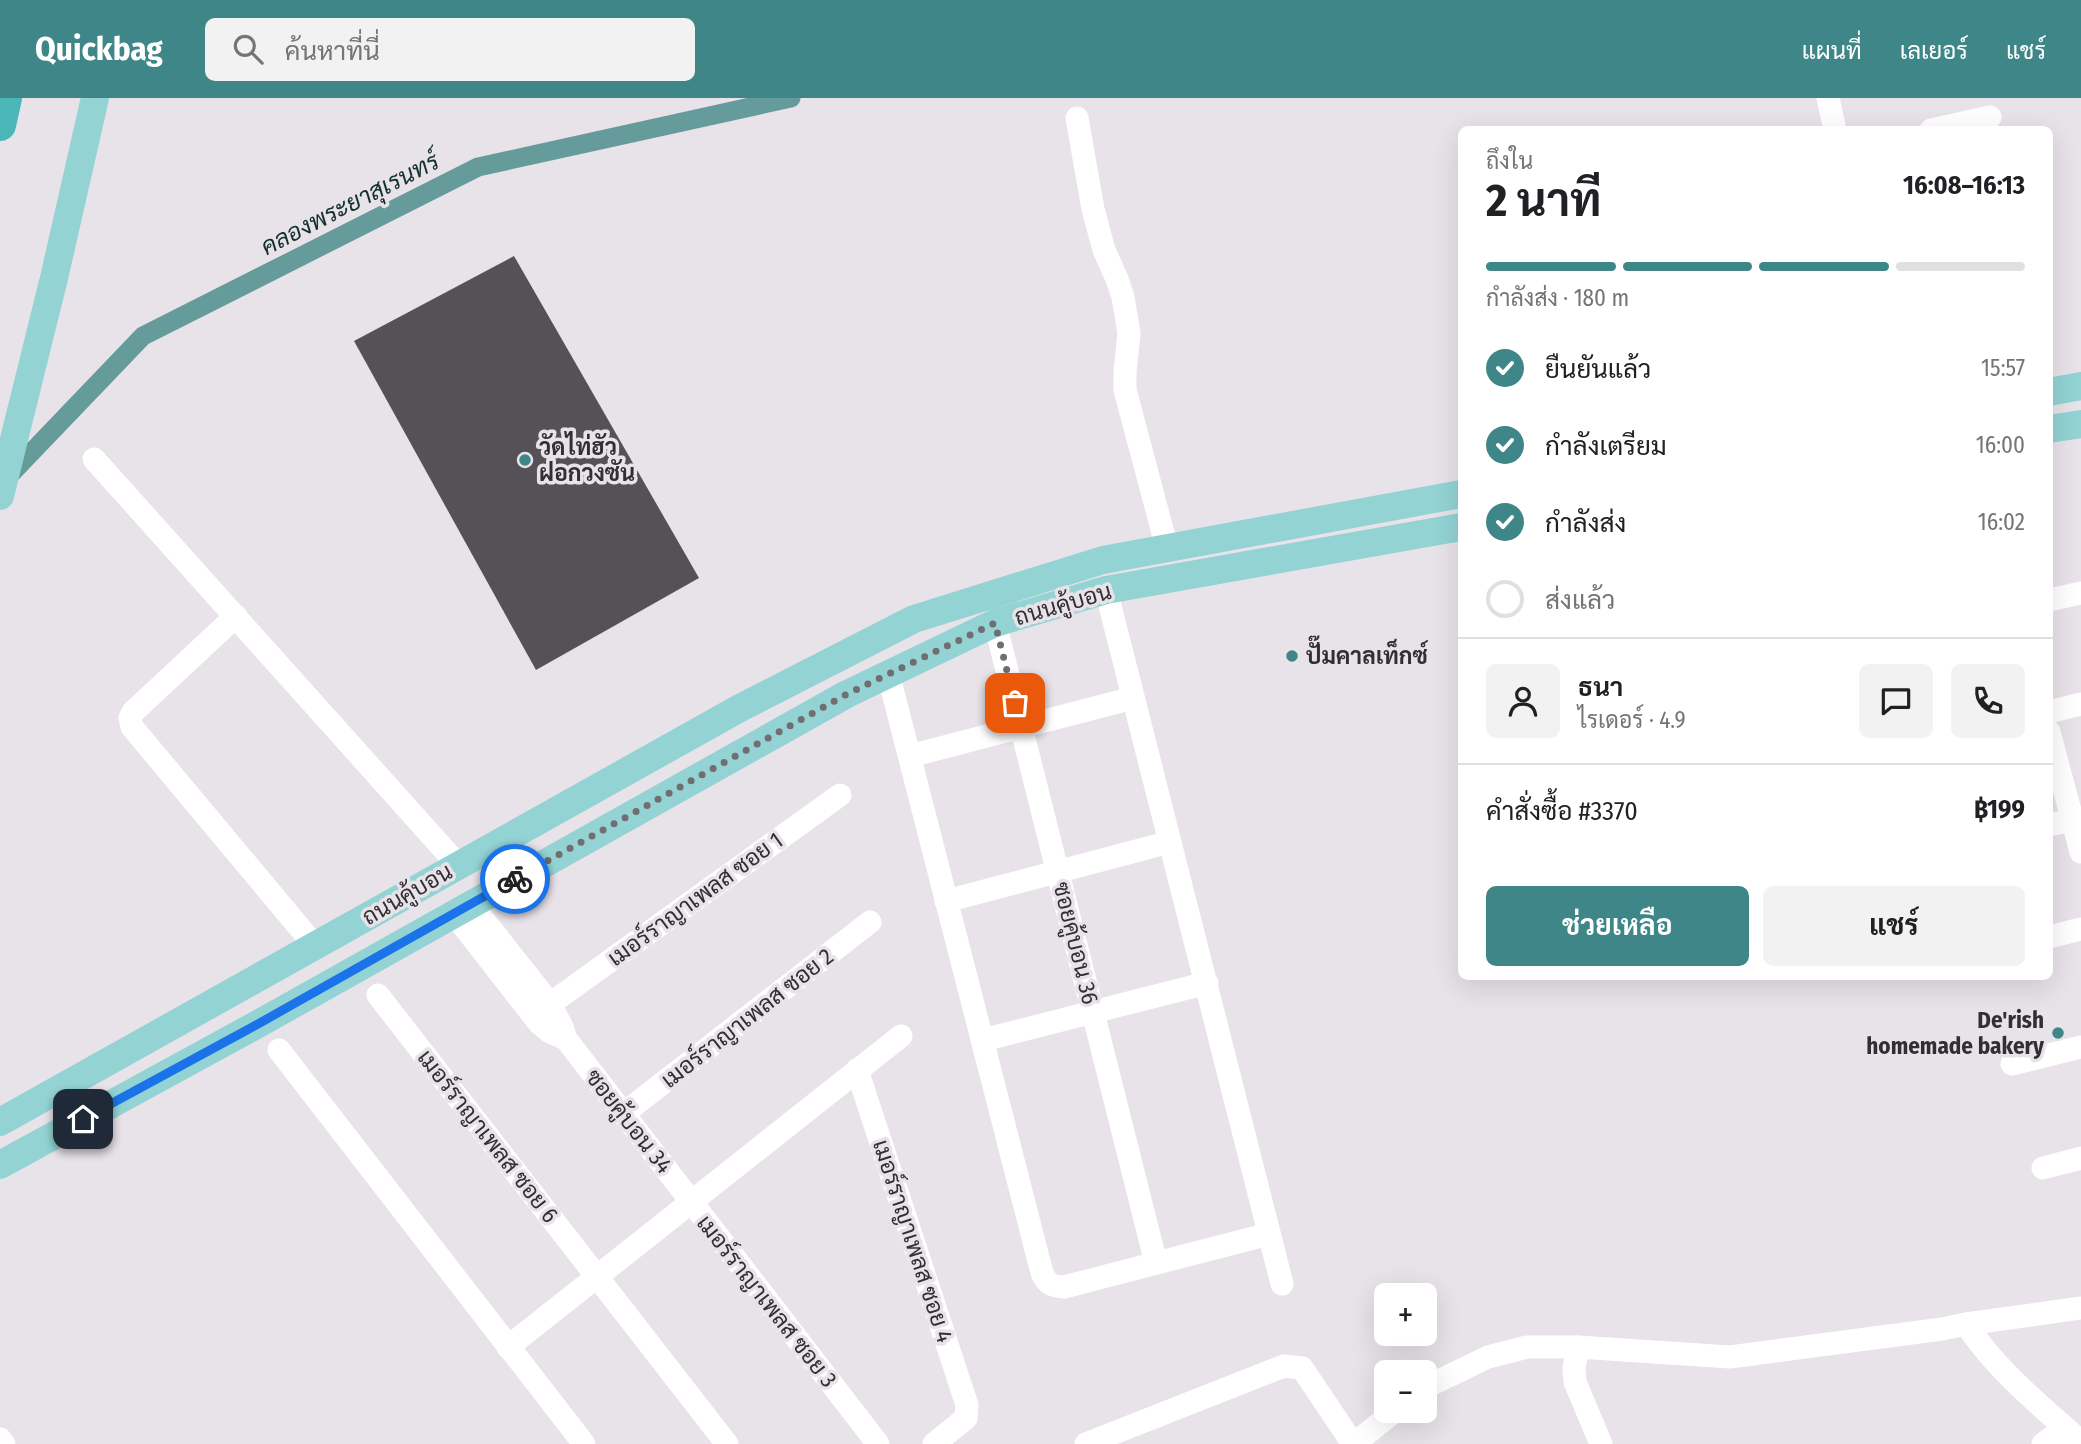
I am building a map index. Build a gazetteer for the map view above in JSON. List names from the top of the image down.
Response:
{
  "streets": {
    "main road": ["ถนนคู้บอน"],
    "street": [
      "เมอร์ราญาเพลส ซอย 1",
      "ซอยคู้บอน 36",
      "เมอร์ราญาเพลส ซอย 2",
      "ซอยคู้บอน 34",
      "เมอร์ราญาเพลส ซอย 6",
      "เมอร์ราญาเพลส ซอย 4",
      "เมอร์ราญาเพลส ซอย 3"
    ]
  },
  "crossings": [
    ["ถนนคู้บอน", "ซอยคู้บอน 36"],
    ["ถนนคู้บอน", "ซอยคู้บอน 34"],
    ["เมอร์ราญาเพลส ซอย 1", "ซอยคู้บอน 34"],
    ["เมอร์ราญาเพลส ซอย 2", "ซอยคู้บอน 34"],
    ["ซอยคู้บอน 34", "เมอร์ราญาเพลส ซอย 3"],
    ["เมอร์ราญาเพลส ซอย 4", "เมอร์ราญาเพลส ซอย 3"]
  ],
  "water": ["คลองพระยาสุเรนทร์"],
  "places": ["วัดไท่ฮัว ฝอกวงซัน", "ปั๊มคาลเท็กซ์", "De'rish homemade bakery"],
  "page": {
    "header": "Quickbag",
    "search": "ค้นหาที่นี่",
    "nav": ["แผนที่", "เลเยอร์", "แชร์"],
    "heading": ["2 นาที", "ถึงใน", "16:08–16:13"],
    "panel": [
      "ธนา",
      "ไรเดอร์ · 4.9",
      "คำสั่งซื้อ #3370",
      "฿199"
    ],
    "bar": "กำลังส่ง · 180 m",
    "list": [
      ["ยืนยันแล้ว", "15:57"],
      ["กำลังเตรียม", "16:00"],
      ["กำลังส่ง", "16:02"],
      "ส่งแล้ว"
    ],
    "buttons": ["ช่วยเหลือ", "แชร์"],
    "map_buttons": ["+", "−"]
  }
}
